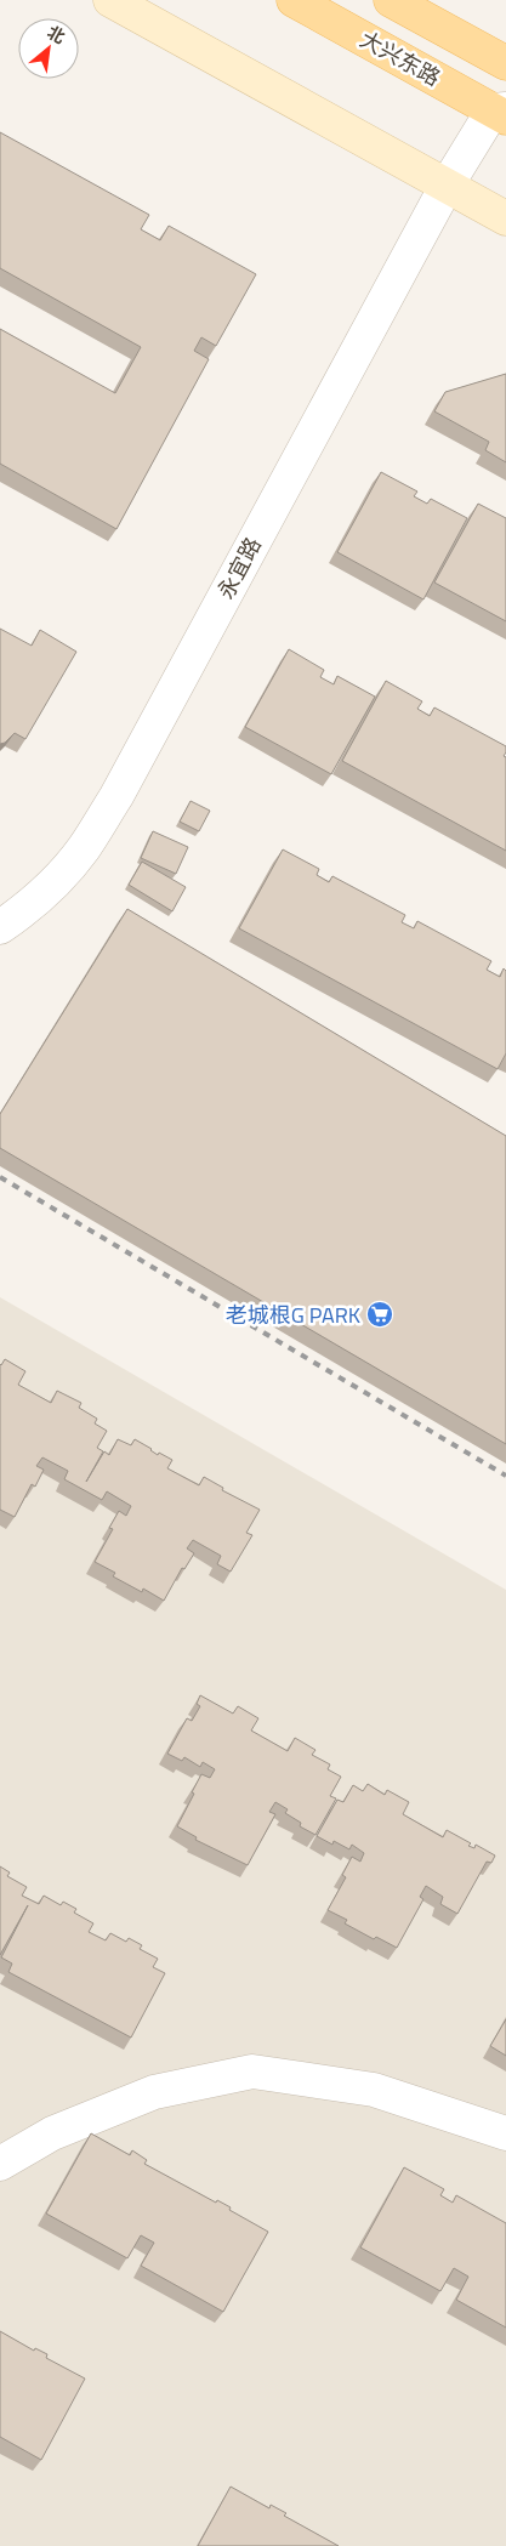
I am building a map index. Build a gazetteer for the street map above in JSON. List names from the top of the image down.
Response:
{
  "streets": {
    "main road": ["大兴东路"],
    "street": ["永宜路"]
  },
  "crossings": [
    ["大兴东路", "永宜路"]
  ],
  "places": {
    "supermarket": ["老城根G PARK"]
  },
  "north": "top right"
}
